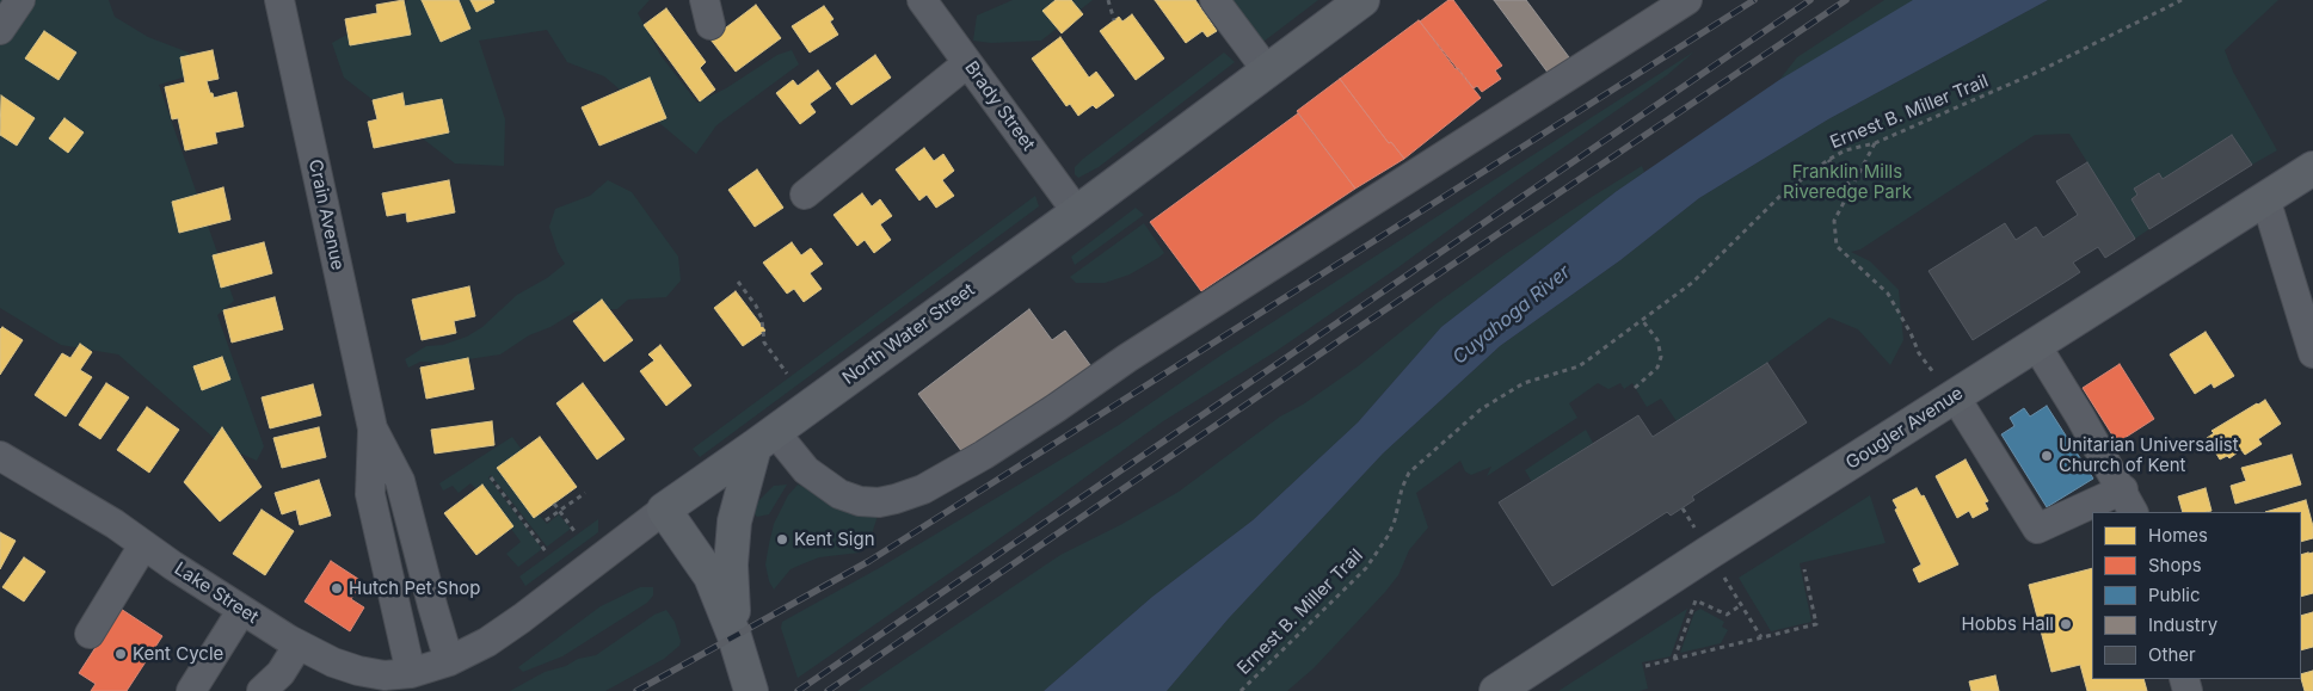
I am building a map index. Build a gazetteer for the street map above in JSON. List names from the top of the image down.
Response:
{
  "streets": {
    "main road": ["North Water Street", "Gougler Avenue"],
    "street": ["Brady Street", "Crain Avenue", "Lake Street"],
    "path": ["Ernest B. Miller Trail"]
  },
  "crossings": [
    ["Brady Street", "North Water Street"],
    ["Crain Avenue", "North Water Street"],
    ["Crain Avenue", "Lake Street"],
    ["North Water Street", "Lake Street"]
  ],
  "water": ["Cuyahoga River"],
  "parks": ["Franklin Mills Riveredge Park"],
  "places": [
    "Unitarian Universalist Church of Kent",
    "Kent Sign",
    "Hutch Pet Shop",
    "Hobbs Hall",
    "Kent Cycle"
  ],
  "legend": [
    "Homes",
    "Shops",
    "Public",
    "Industry",
    "Other"
  ]
}
